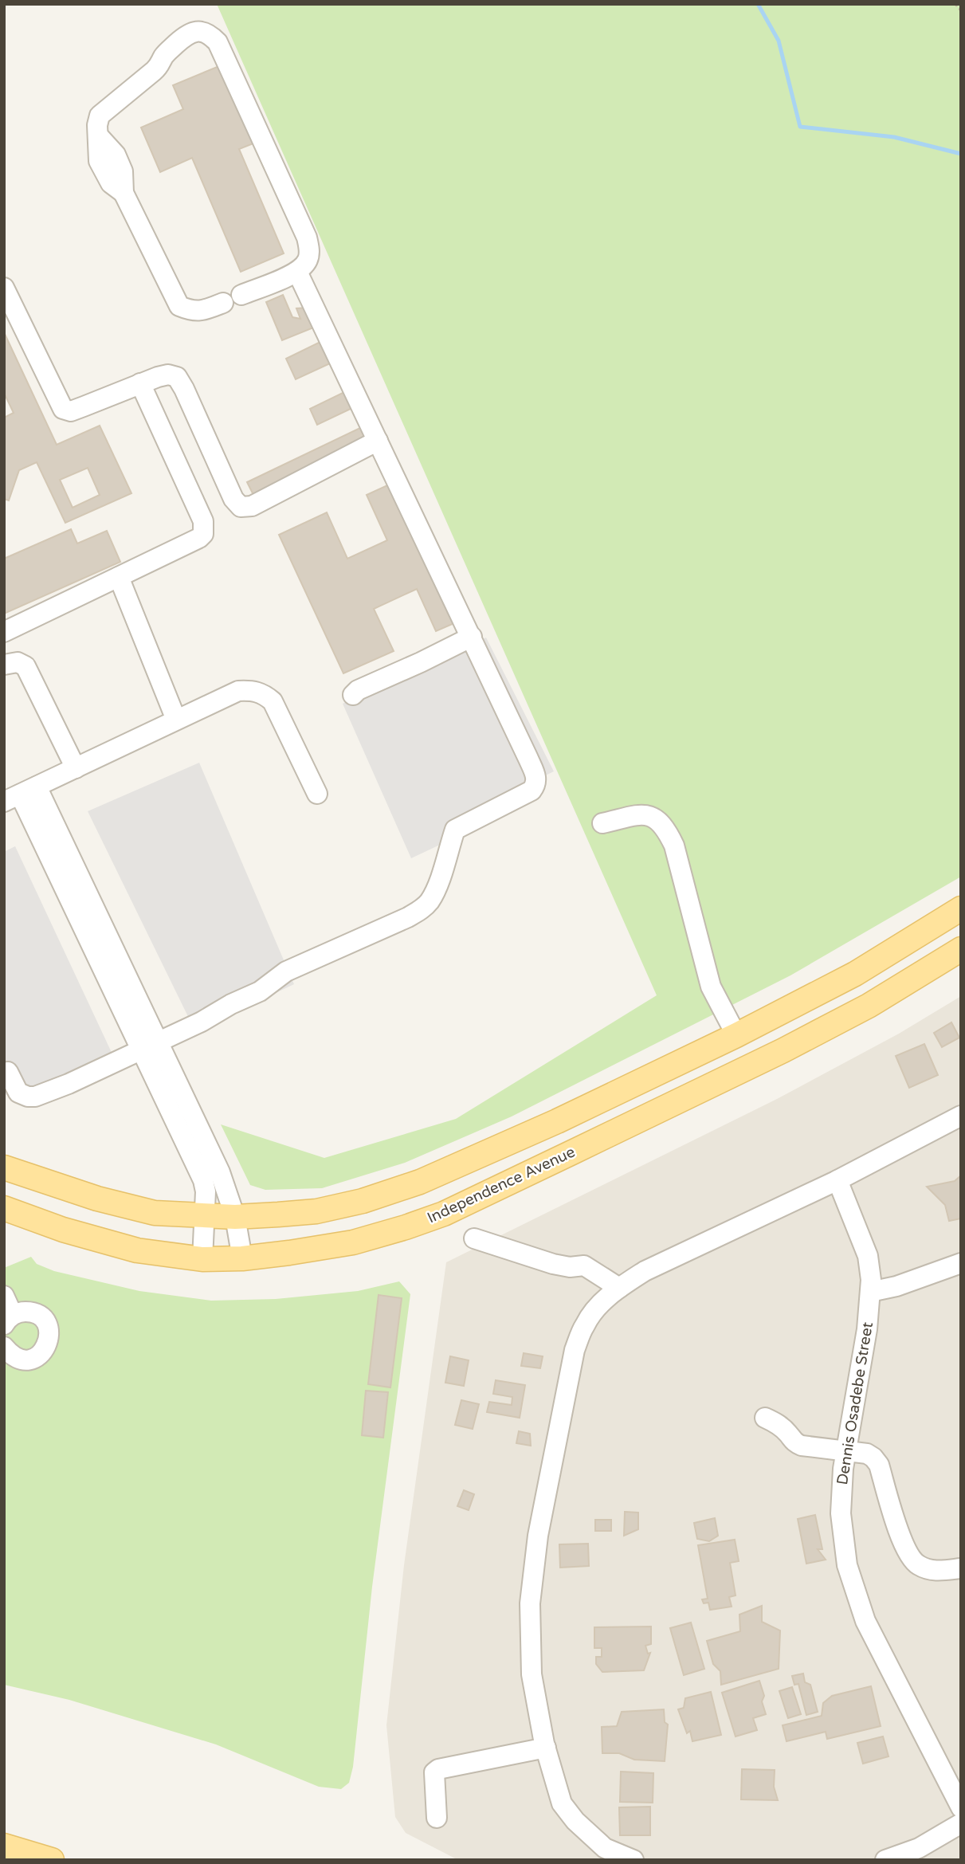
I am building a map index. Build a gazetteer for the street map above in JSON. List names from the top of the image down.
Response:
{
  "streets": {
    "main road": ["Independence Avenue"],
    "street": ["Dennis Osadebe Street"]
  }
}
